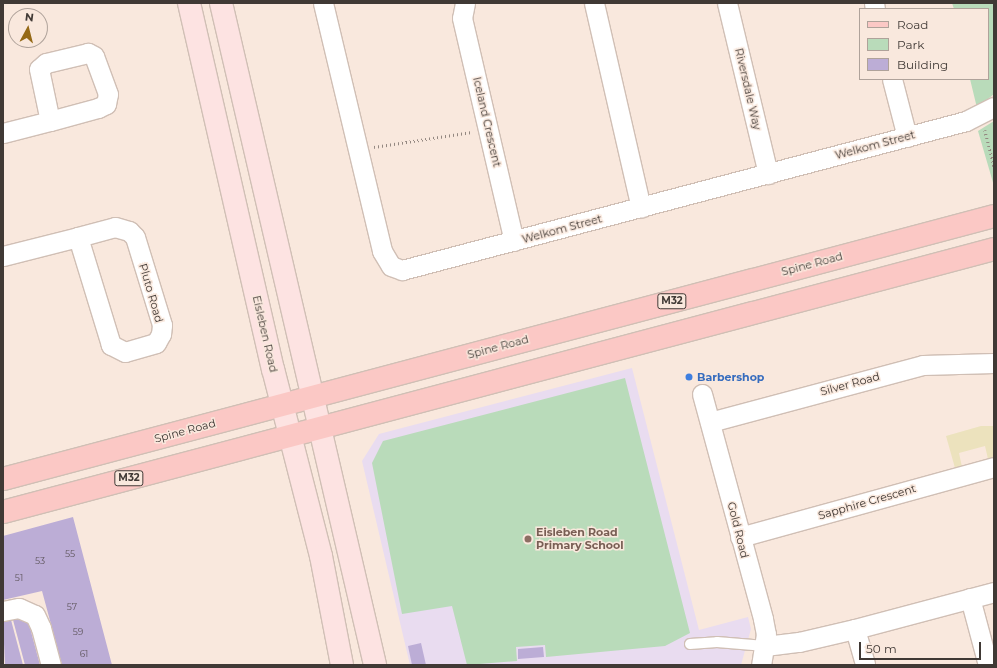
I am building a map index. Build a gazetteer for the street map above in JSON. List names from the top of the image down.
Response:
{
  "streets": {
    "main road": ["Spine Road", "M32", "Eisleben Road"],
    "street": [
      "Riversdale Way",
      "Iceland Crescent",
      "Welkom Street",
      "Pluto Road",
      "Silver Road",
      "Sapphire Crescent",
      "Gold Road"
    ]
  },
  "crossings": [
    ["Riversdale Way", "Welkom Street"],
    ["Iceland Crescent", "Welkom Street"],
    ["Spine Road", "Eisleben Road"],
    ["M32", "Eisleben Road"],
    ["Silver Road", "Gold Road"],
    ["Sapphire Crescent", "Gold Road"]
  ],
  "places": ["Barbershop", "Eisleben Road Primary School"],
  "house_numbers": [
    "55",
    "53",
    "51",
    "57",
    "59",
    "61"
  ],
  "legend": ["Road", "Park", "Building"],
  "scale_bar": "50 m",
  "north": "top"
}
